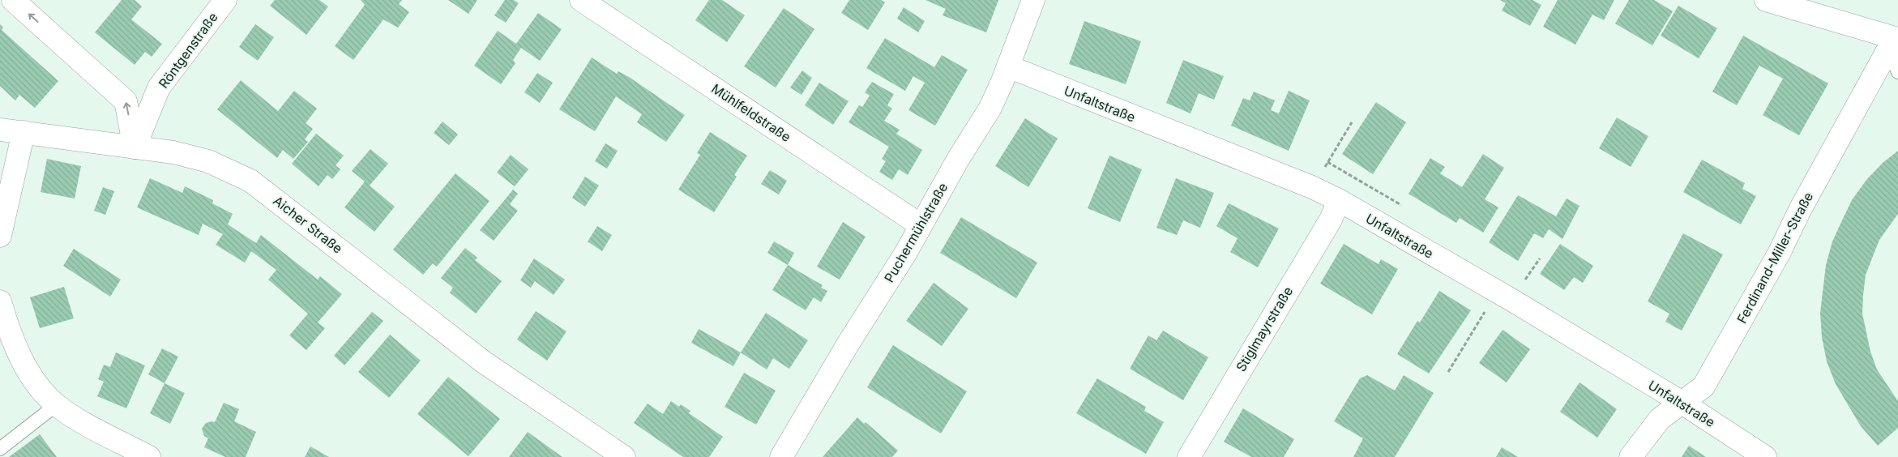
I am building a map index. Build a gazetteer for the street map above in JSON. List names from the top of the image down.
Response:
{
  "streets": {
    "street": [
      "Röntgenstraße",
      "Unfaltstraße",
      "Mühlfeldstraße",
      "Aicher Straße",
      "Puchermühlstraße",
      "Ferdinand-Miller-Straße",
      "Stiglmayrstraße"
    ]
  },
  "crossings": [
    ["Röntgenstraße", "Aicher Straße"],
    ["Unfaltstraße", "Puchermühlstraße"],
    ["Unfaltstraße", "Ferdinand-Miller-Straße"],
    ["Unfaltstraße", "Stiglmayrstraße"],
    ["Mühlfeldstraße", "Puchermühlstraße"]
  ]
}
